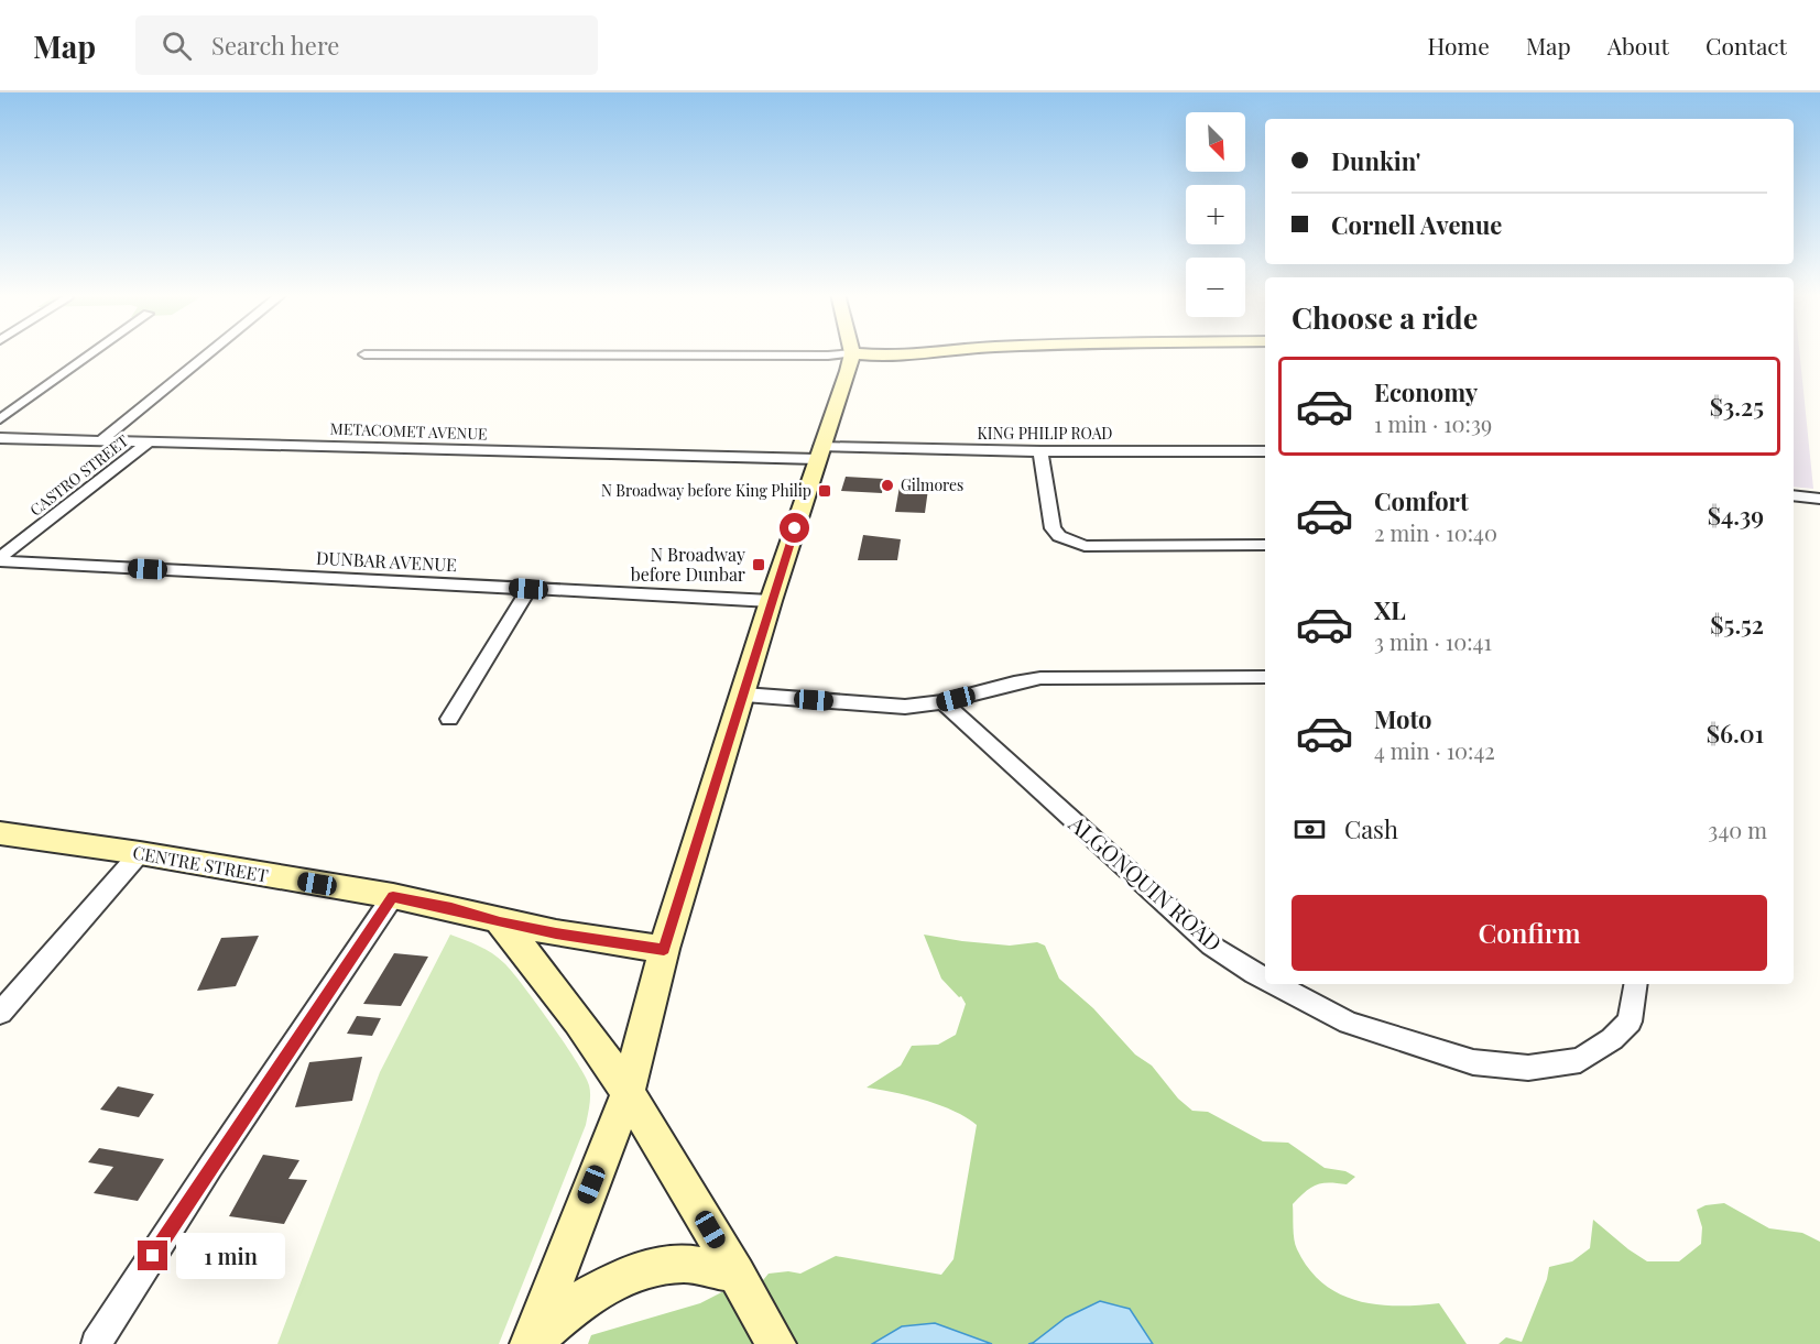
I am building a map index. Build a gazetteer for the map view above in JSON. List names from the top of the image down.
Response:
{
  "streets": {
    "main road": ["CENTRE STREET"],
    "street": [
      "METACOMET AVENUE",
      "KING PHILIP ROAD",
      "CASTRO STREET",
      "DUNBAR AVENUE",
      "ALGONQUIN ROAD"
    ]
  },
  "crossings": [
    ["METACOMET AVENUE", "KING PHILIP ROAD"],
    ["METACOMET AVENUE", "CASTRO STREET"],
    ["CASTRO STREET", "DUNBAR AVENUE"]
  ],
  "places": {
    "other": ["Gilmores"],
    "transit": ["N Broadway before King Philip", "N Broadway before Dunbar"]
  },
  "north": "bottom right",
  "page": {
    "header": "Map",
    "search": "Search here",
    "nav": [
      "Home",
      "Map",
      "About",
      "Contact"
    ],
    "map_buttons": ["+", "−"],
    "banner": ["Dunkin'", "Cornell Avenue"],
    "heading": "Choose a ride",
    "list": [
      {
        "name": "Economy",
        "note": "1 min · 10:39",
        "value": "$3.25"
      },
      {
        "name": "Comfort",
        "note": "2 min · 10:40",
        "value": "$4.39"
      },
      {
        "name": "XL",
        "note": "3 min · 10:41",
        "value": "$5.52"
      },
      {
        "name": "Moto",
        "note": "4 min · 10:42",
        "value": "$6.01"
      }
    ],
    "pay": ["Cash", "340 m"],
    "buttons": "Confirm",
    "bubble": "1 min"
  }
}
